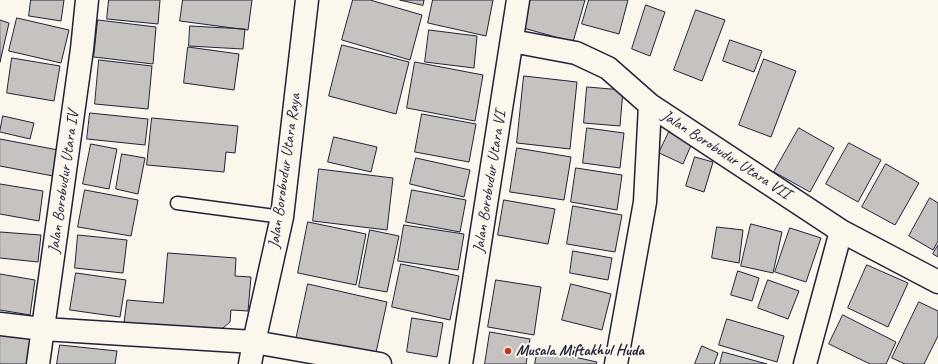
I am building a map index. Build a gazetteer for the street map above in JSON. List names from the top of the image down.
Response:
{
  "streets": {
    "street": [
      "Jalan Borobudur Utara VII",
      "Jalan Borobudur Utara Raya",
      "Jalan Borobudur Utara IV",
      "Jalan Borobudur Utara VI"
    ]
  },
  "crossings": [
    ["Jalan Borobudur Utara VII", "Jalan Borobudur Utara VI"]
  ],
  "places": ["Musala Miftakhul Huda"]
}
